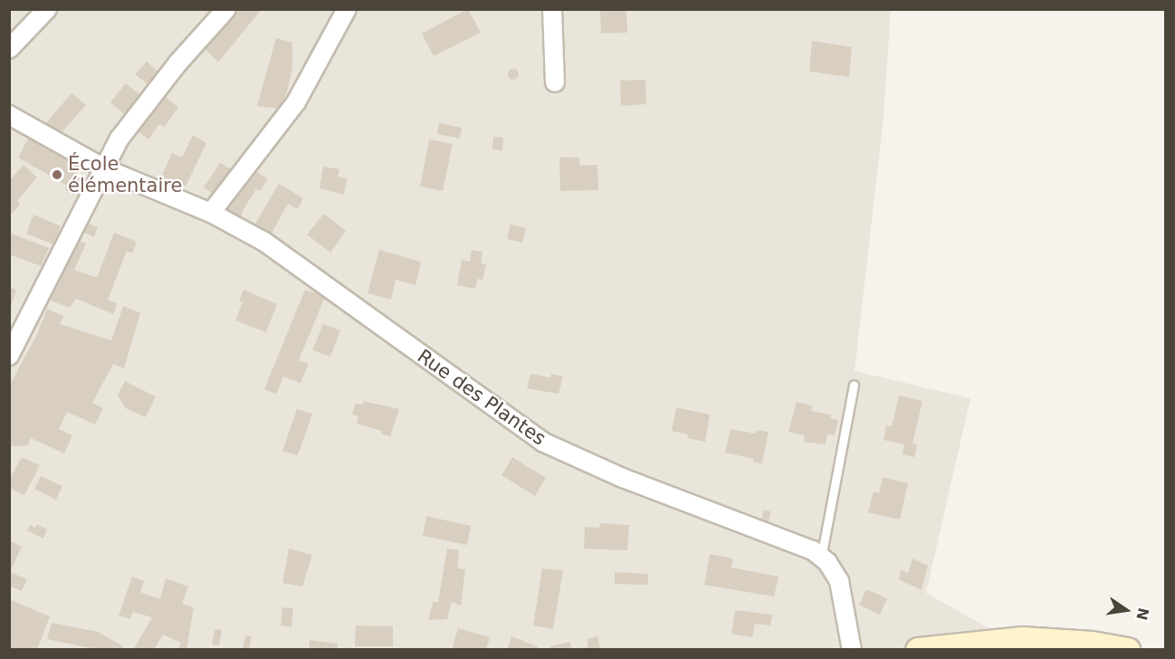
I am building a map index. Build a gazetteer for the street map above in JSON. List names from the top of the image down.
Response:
{
  "streets": {
    "street": ["Rue des Plantes"]
  },
  "places": ["École élémentaire"],
  "north": "right"
}
